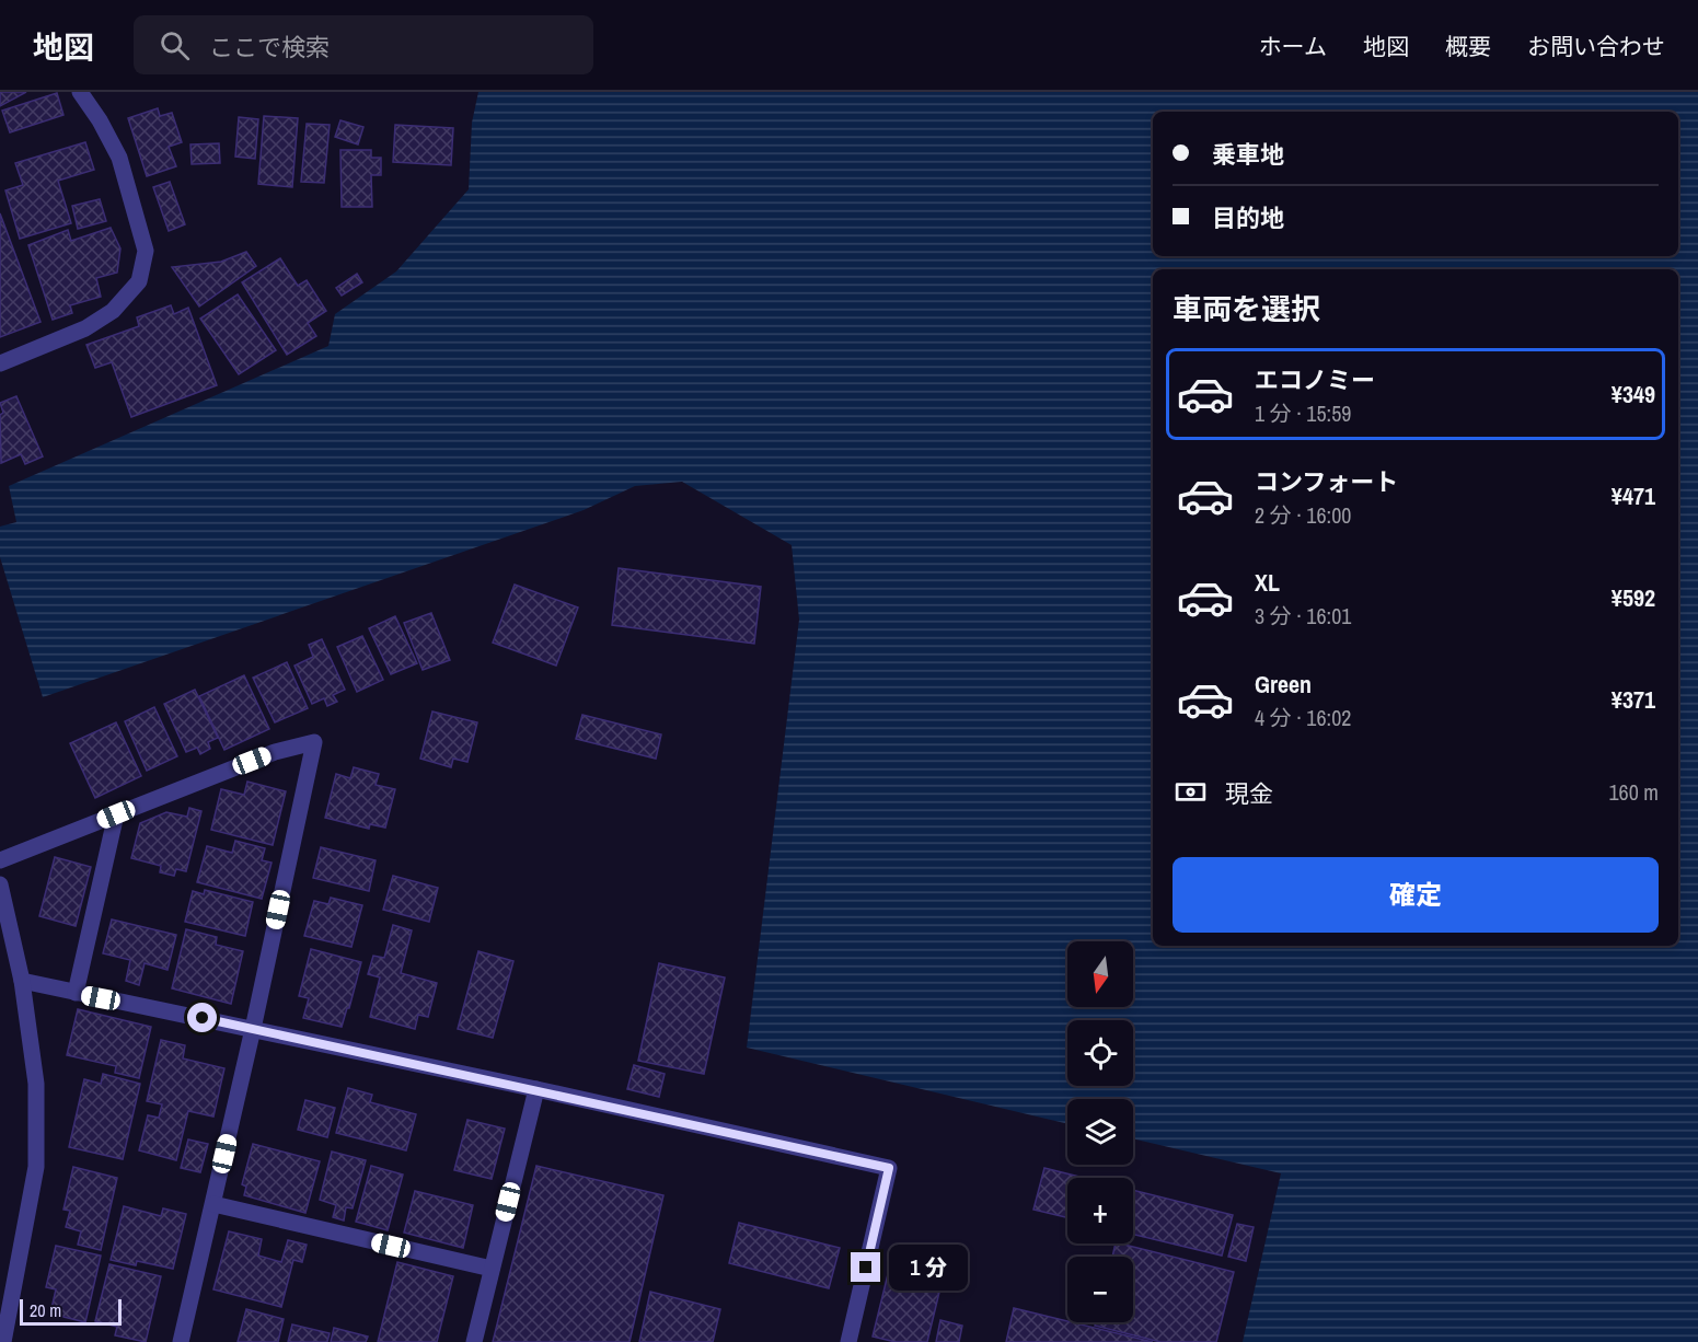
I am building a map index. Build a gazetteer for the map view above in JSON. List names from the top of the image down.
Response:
{
  "scale_bar": "20 m",
  "north": "bottom",
  "page": {
    "header": "地図",
    "search": "ここで検索",
    "nav": [
      "ホーム",
      "地図",
      "概要",
      "お問い合わせ"
    ],
    "banner": ["乗車地", "目的地"],
    "heading": "車両を選択",
    "list": [
      {
        "name": "エコノミー",
        "note": "1 分 · 15:59",
        "value": "¥349"
      },
      {
        "name": "コンフォート",
        "note": "2 分 · 16:00",
        "value": "¥471"
      },
      {
        "name": "XL",
        "note": "3 分 · 16:01",
        "value": "¥592"
      },
      {
        "name": "Green",
        "note": "4 分 · 16:02",
        "value": "¥371"
      }
    ],
    "pay": ["現金", "160 m"],
    "buttons": "確定",
    "map_buttons": ["+", "−"],
    "bubble": "1 分",
    "scale": "20 m"
  }
}
